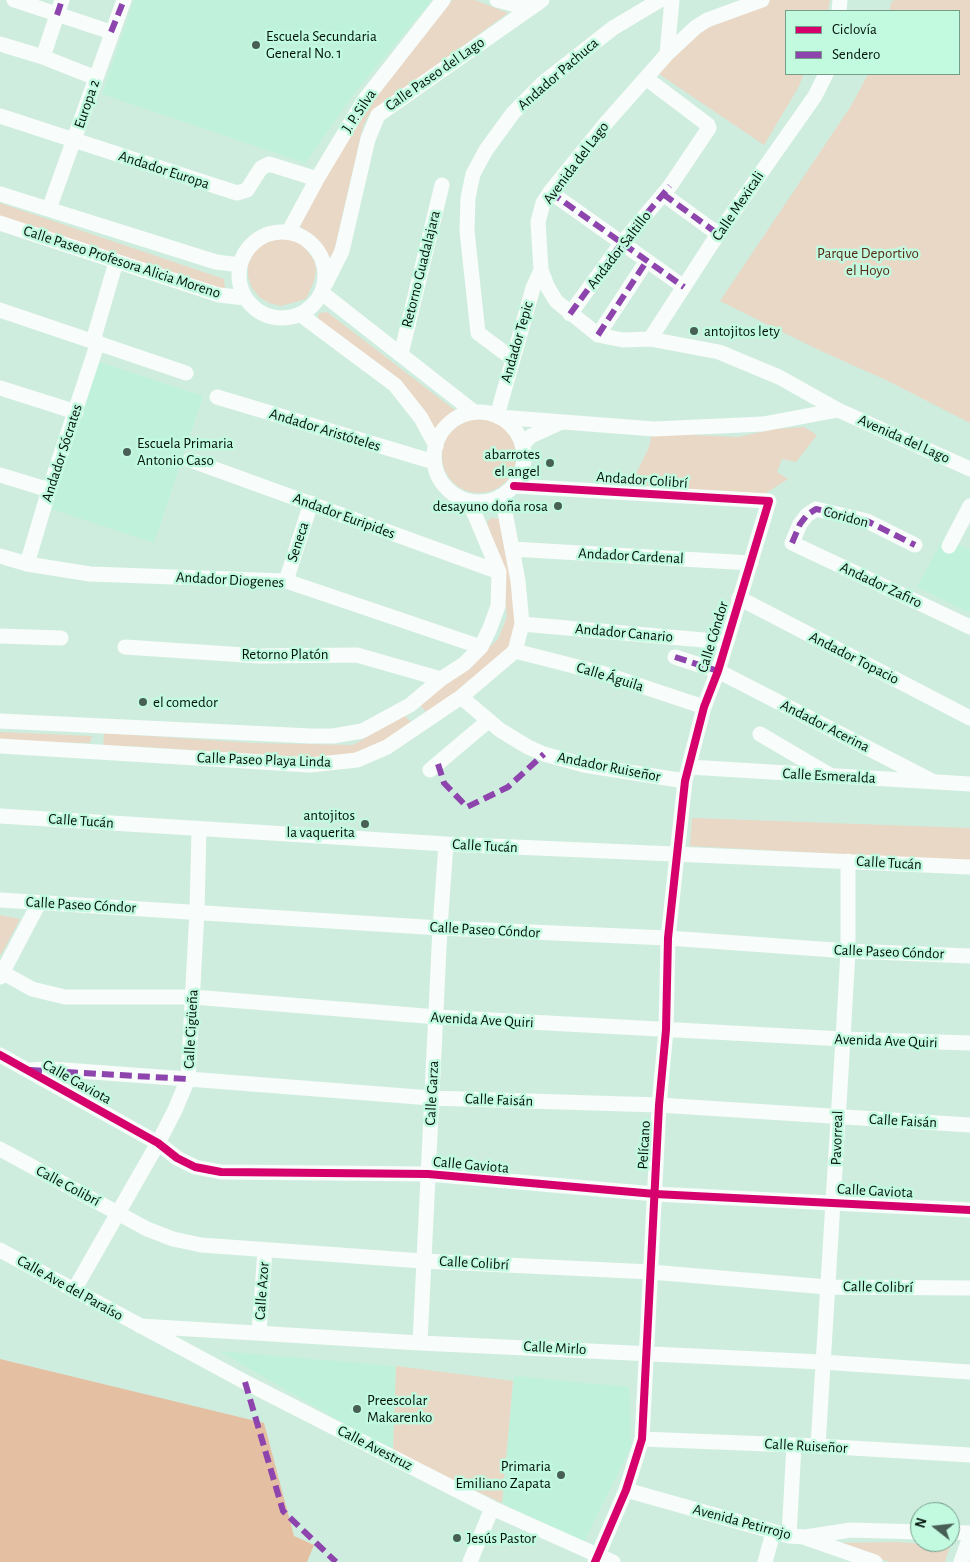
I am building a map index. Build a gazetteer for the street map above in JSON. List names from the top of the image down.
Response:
{
  "streets": {
    "street": [
      "Calle Paseo del Lago",
      "Andador Pachuca",
      "Europa 2",
      "J. P. Silva",
      "Avenida del Lago",
      "Andador Europa",
      "Calle Mexicali",
      "Andador Saltillo",
      "Calle Paseo Profesora Alicia Moreno",
      "Retorno Guadalajara",
      "Andador Tepic",
      "Andador Aristóteles",
      "Andador Sócrates",
      "Andador Colibrí",
      "Andador Euripides",
      "Coridon",
      "Seneca",
      "Andador Cardenal",
      "Andador Diogenes",
      "Andador Zafiro",
      "Andador Canario",
      "Calle Cóndor",
      "Retorno Platón",
      "Andador Topacio",
      "Calle Águila",
      "Andador Acerina",
      "Calle Paseo Playa Linda",
      "Andador Ruiseñor",
      "Calle Esmeralda",
      "Calle Tucán",
      "Calle Paseo Cóndor",
      "Avenida Ave Quiri",
      "Calle Cigüeña",
      "Calle Gaviota",
      "Calle Garza",
      "Calle Faisán",
      "Pavorreal",
      "Pelícano",
      "Calle Colibrí",
      "Calle Ave del Paraíso",
      "Calle Azor",
      "Calle Mirlo",
      "Calle Ruiseñor",
      "Calle Avestruz",
      "Avenida Petirrojo"
    ]
  },
  "crossings": [
    ["Calle Paseo del Lago", "J. P. Silva"],
    ["Calle Paseo del Lago", "Calle Paseo Profesora Alicia Moreno"],
    ["Andador Pachuca", "Andador Tepic"],
    ["Europa 2", "Andador Europa"],
    ["Europa 2", "Calle Paseo Profesora Alicia Moreno"],
    ["J. P. Silva", "Andador Europa"],
    ["J. P. Silva", "Calle Paseo Profesora Alicia Moreno"],
    ["Avenida del Lago", "Calle Mexicali"],
    ["Avenida del Lago", "Andador Saltillo"],
    ["Avenida del Lago", "Andador Tepic"],
    ["Calle Paseo Profesora Alicia Moreno", "Andador Sócrates"],
    ["Andador Tepic", "Andador Aristóteles"],
    ["Andador Tepic", "Andador Colibrí"],
    ["Andador Tepic", "Calle Paseo Playa Linda"],
    ["Andador Aristóteles", "Andador Colibrí"],
    ["Andador Aristóteles", "Calle Paseo Playa Linda"],
    ["Andador Sócrates", "Andador Diogenes"],
    ["Andador Colibrí", "Calle Cóndor"],
    ["Andador Colibrí", "Calle Paseo Playa Linda"],
    ["Andador Euripides", "Seneca"],
    ["Andador Euripides", "Calle Paseo Playa Linda"],
    ["Coridon", "Andador Zafiro"],
    ["Seneca", "Andador Diogenes"],
    ["Andador Cardenal", "Calle Cóndor"],
    ["Andador Diogenes", "Calle Paseo Playa Linda"],
    ["Andador Canario", "Calle Cóndor"],
    ["Calle Cóndor", "Andador Topacio"],
    ["Calle Cóndor", "Calle Águila"],
    ["Calle Cóndor", "Andador Acerina"],
    ["Calle Cóndor", "Andador Ruiseñor"],
    ["Calle Cóndor", "Calle Esmeralda"],
    ["Calle Cóndor", "Pelícano"],
    ["Retorno Platón", "Calle Paseo Playa Linda"],
    ["Calle Águila", "Calle Paseo Playa Linda"],
    ["Andador Acerina", "Calle Esmeralda"],
    ["Calle Paseo Playa Linda", "Andador Ruiseñor"],
    ["Andador Ruiseñor", "Calle Esmeralda"],
    ["Andador Ruiseñor", "Pelícano"],
    ["Calle Esmeralda", "Pelícano"],
    ["Calle Tucán", "Calle Cigüeña"],
    ["Calle Tucán", "Calle Garza"],
    ["Calle Tucán", "Pavorreal"],
    ["Calle Tucán", "Pelícano"],
    ["Calle Paseo Cóndor", "Calle Cigüeña"],
    ["Calle Paseo Cóndor", "Calle Garza"],
    ["Calle Paseo Cóndor", "Pavorreal"],
    ["Calle Paseo Cóndor", "Pelícano"],
    ["Avenida Ave Quiri", "Calle Cigüeña"],
    ["Avenida Ave Quiri", "Calle Garza"],
    ["Avenida Ave Quiri", "Pavorreal"],
    ["Avenida Ave Quiri", "Pelícano"],
    ["Calle Cigüeña", "Calle Gaviota"],
    ["Calle Cigüeña", "Calle Faisán"],
    ["Calle Cigüeña", "Calle Colibrí"],
    ["Calle Cigüeña", "Calle Ave del Paraíso"],
    ["Calle Gaviota", "Calle Garza"],
    ["Calle Gaviota", "Calle Faisán"],
    ["Calle Gaviota", "Pavorreal"],
    ["Calle Gaviota", "Pelícano"],
    ["Calle Garza", "Calle Faisán"],
    ["Calle Garza", "Calle Colibrí"],
    ["Calle Garza", "Calle Mirlo"],
    ["Calle Faisán", "Pavorreal"],
    ["Calle Faisán", "Pelícano"],
    ["Pavorreal", "Calle Colibrí"],
    ["Pavorreal", "Calle Mirlo"],
    ["Pavorreal", "Calle Ruiseñor"],
    ["Pelícano", "Calle Colibrí"],
    ["Pelícano", "Calle Mirlo"],
    ["Pelícano", "Calle Ruiseñor"],
    ["Pelícano", "Calle Avestruz"],
    ["Pelícano", "Avenida Petirrojo"],
    ["Calle Colibrí", "Calle Azor"],
    ["Calle Ave del Paraíso", "Calle Mirlo"],
    ["Calle Ave del Paraíso", "Calle Avestruz"],
    ["Calle Azor", "Calle Mirlo"],
    ["Calle Mirlo", "Calle Avestruz"]
  ],
  "parks": ["Parque Deportivo el Hoyo"],
  "places": [
    "Escuela Secundaria General No. 1",
    "antojitos lety",
    "Escuela Primaria Antonio Caso",
    "abarrotes el angel",
    "desayuno doña rosa",
    "el comedor",
    "antojitos la vaquerita",
    "Preescolar Makarenko",
    "Primaria Emiliano Zapata",
    "Jesús Pastor"
  ],
  "legend": ["Ciclovía", "Sendero"],
  "north": "left"
}
